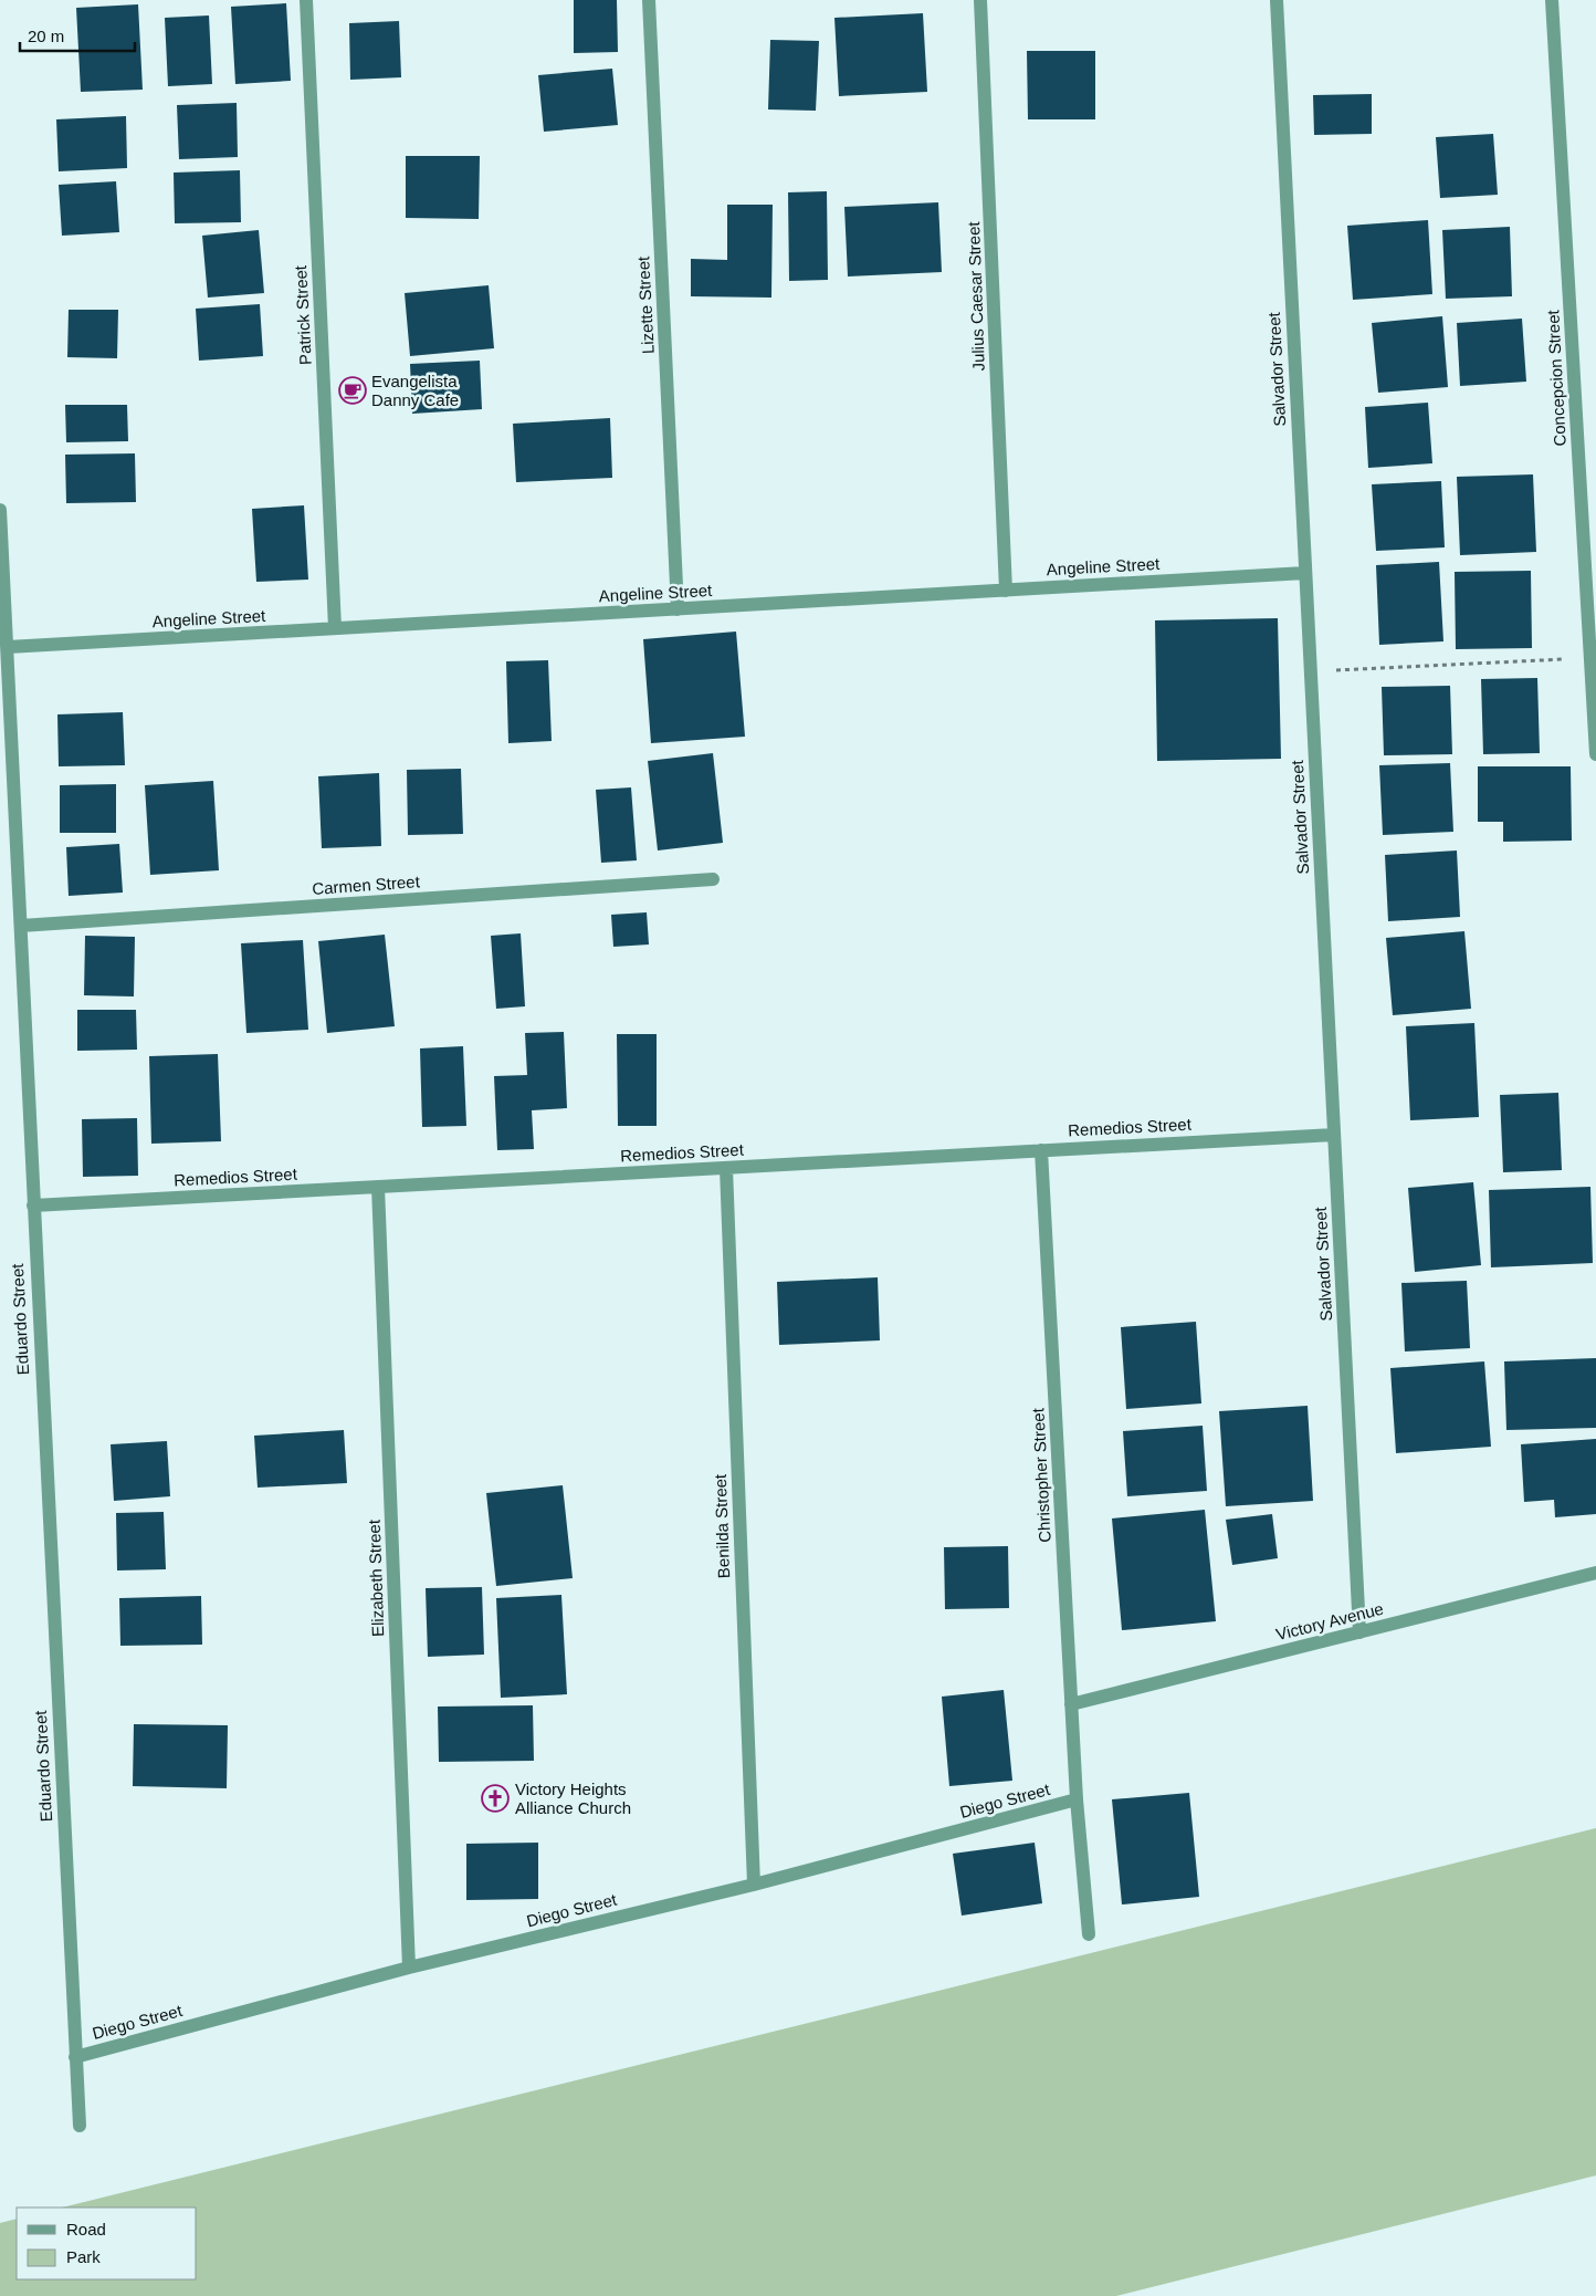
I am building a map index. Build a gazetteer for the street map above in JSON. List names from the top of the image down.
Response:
{
  "streets": {
    "street": [
      "Julius Caesar Street",
      "Lizette Street",
      "Patrick Street",
      "Salvador Street",
      "Concepcion Street",
      "Angeline Street",
      "Carmen Street",
      "Remedios Street",
      "Eduardo Street",
      "Christopher Street",
      "Benilda Street",
      "Elizabeth Street",
      "Victory Avenue",
      "Diego Street"
    ]
  },
  "crossings": [
    ["Julius Caesar Street", "Angeline Street"],
    ["Lizette Street", "Angeline Street"],
    ["Patrick Street", "Angeline Street"],
    ["Salvador Street", "Angeline Street"],
    ["Salvador Street", "Remedios Street"],
    ["Salvador Street", "Victory Avenue"],
    ["Angeline Street", "Eduardo Street"],
    ["Carmen Street", "Eduardo Street"],
    ["Remedios Street", "Eduardo Street"],
    ["Remedios Street", "Christopher Street"],
    ["Remedios Street", "Benilda Street"],
    ["Remedios Street", "Elizabeth Street"],
    ["Eduardo Street", "Diego Street"],
    ["Christopher Street", "Victory Avenue"],
    ["Christopher Street", "Diego Street"],
    ["Benilda Street", "Diego Street"],
    ["Elizabeth Street", "Diego Street"]
  ],
  "places": {
    "cafe": ["Evangelista Danny Cafe"],
    "church": ["Victory Heights Alliance Church"]
  },
  "legend": ["Road", "Park"],
  "scale_bar": "20 m"
}
